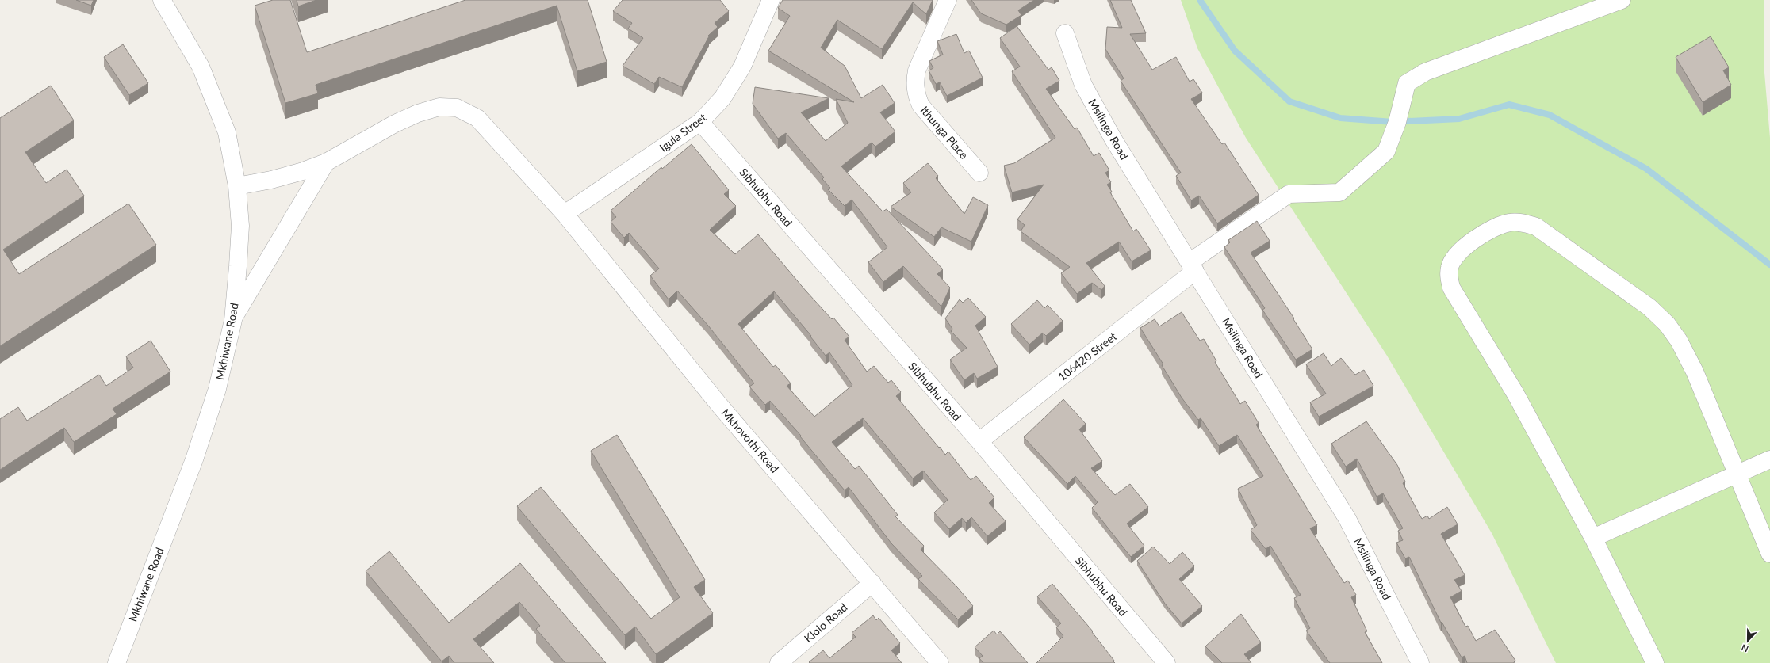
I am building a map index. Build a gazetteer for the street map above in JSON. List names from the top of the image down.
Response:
{
  "streets": {
    "street": [
      "Msilinga Road",
      "Igula Street",
      "Ithunga Place",
      "Sibhubhu Road",
      "Mkhiwane Road",
      "106420 Street",
      "Mkhovothi Road",
      "Klolo Road"
    ]
  },
  "crossings": [
    ["Msilinga Road", "106420 Street"],
    ["Igula Street", "Sibhubhu Road"],
    ["Igula Street", "Mkhovothi Road"],
    ["Sibhubhu Road", "106420 Street"],
    ["Mkhiwane Road", "Mkhovothi Road"],
    ["Mkhovothi Road", "Klolo Road"]
  ],
  "north": "bottom"
}
